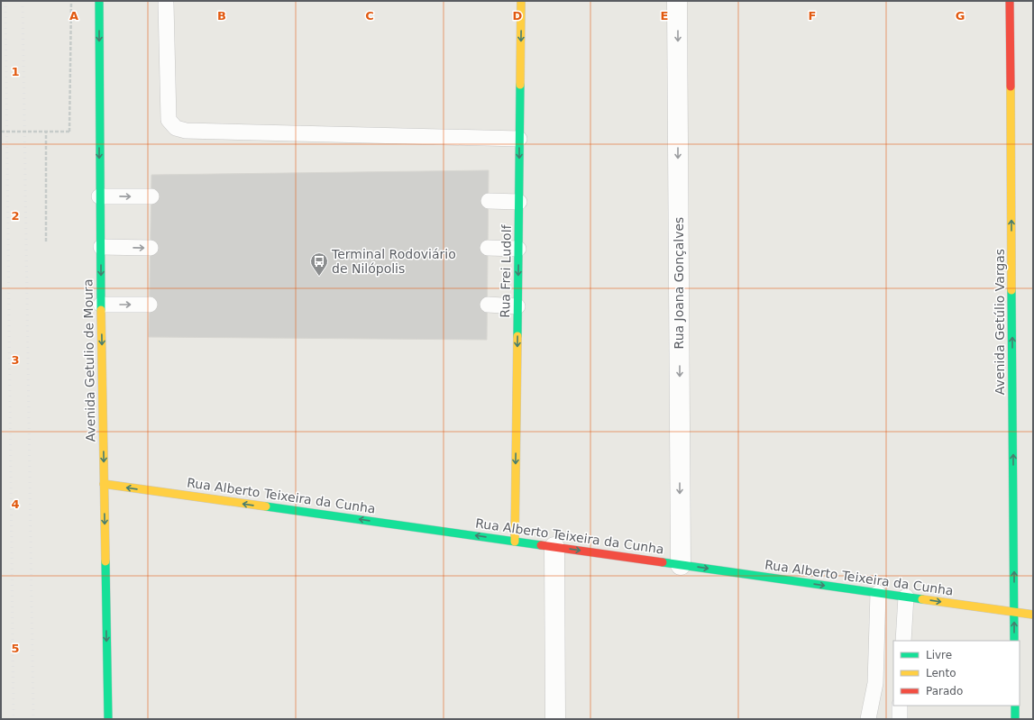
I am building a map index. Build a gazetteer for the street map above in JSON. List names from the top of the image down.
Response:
{
  "streets": {
    "main road": [
      "Rua Frei Ludolf",
      "Avenida Getúlio Vargas",
      "Avenida Getulio de Moura",
      "Rua Alberto Teixeira da Cunha"
    ],
    "street": ["Rua Joana Gonçalves"]
  },
  "crossings": [
    ["Rua Frei Ludolf", "Rua Alberto Teixeira da Cunha"],
    ["Rua Joana Gonçalves", "Rua Alberto Teixeira da Cunha"],
    ["Avenida Getúlio Vargas", "Rua Alberto Teixeira da Cunha"],
    ["Avenida Getulio de Moura", "Rua Alberto Teixeira da Cunha"]
  ],
  "one_way": [
    "Rua Frei Ludolf",
    "Rua Joana Gonçalves",
    "Avenida Getúlio Vargas",
    "Avenida Getulio de Moura"
  ],
  "places": {
    "bus stop": ["Terminal Rodoviário de Nilópolis"]
  },
  "legend": ["Livre", "Lento", "Parado"],
  "grid": {
    "columns": [
      "A",
      "B",
      "C",
      "D",
      "E",
      "F",
      "G"
    ],
    "rows": [
      "1",
      "2",
      "3",
      "4",
      "5"
    ]
  }
}
